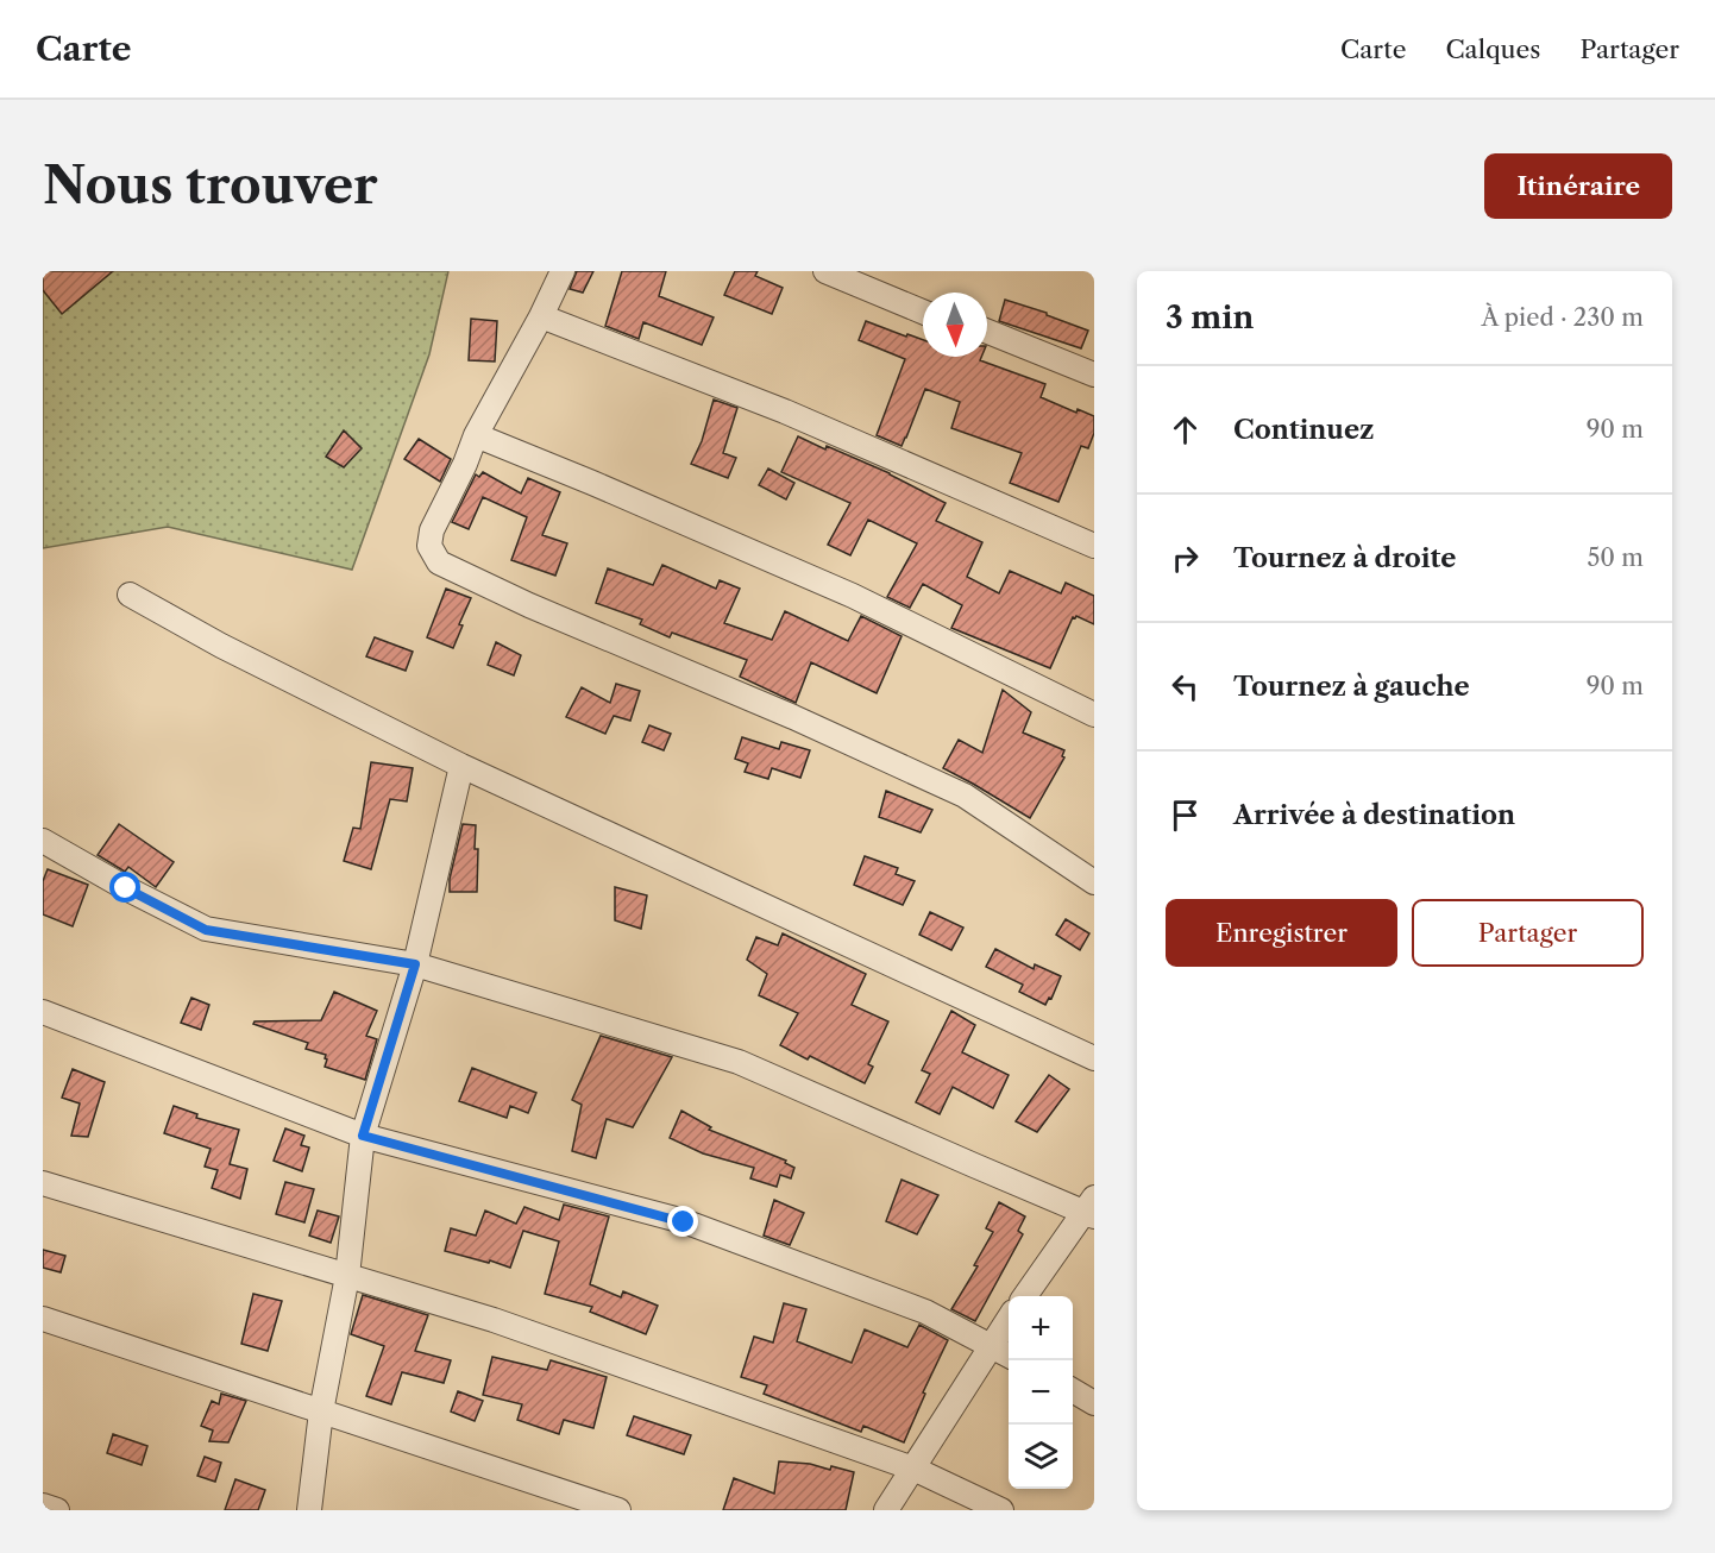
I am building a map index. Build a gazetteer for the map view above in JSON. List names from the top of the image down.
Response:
{
  "north": "bottom",
  "page": {
    "header": "Carte",
    "nav": ["Carte", "Calques", "Partager"],
    "buttons": [
      "Itinéraire",
      ["Enregistrer", "Partager"]
    ],
    "title": "Nous trouver",
    "heading": ["3 min", "À pied · 230 m"],
    "list": [
      ["Continuez", "90 m"],
      ["Tournez à droite", "50 m"],
      ["Tournez à gauche", "90 m"],
      "Arrivée à destination"
    ],
    "map_buttons": ["+", "−"]
  }
}
